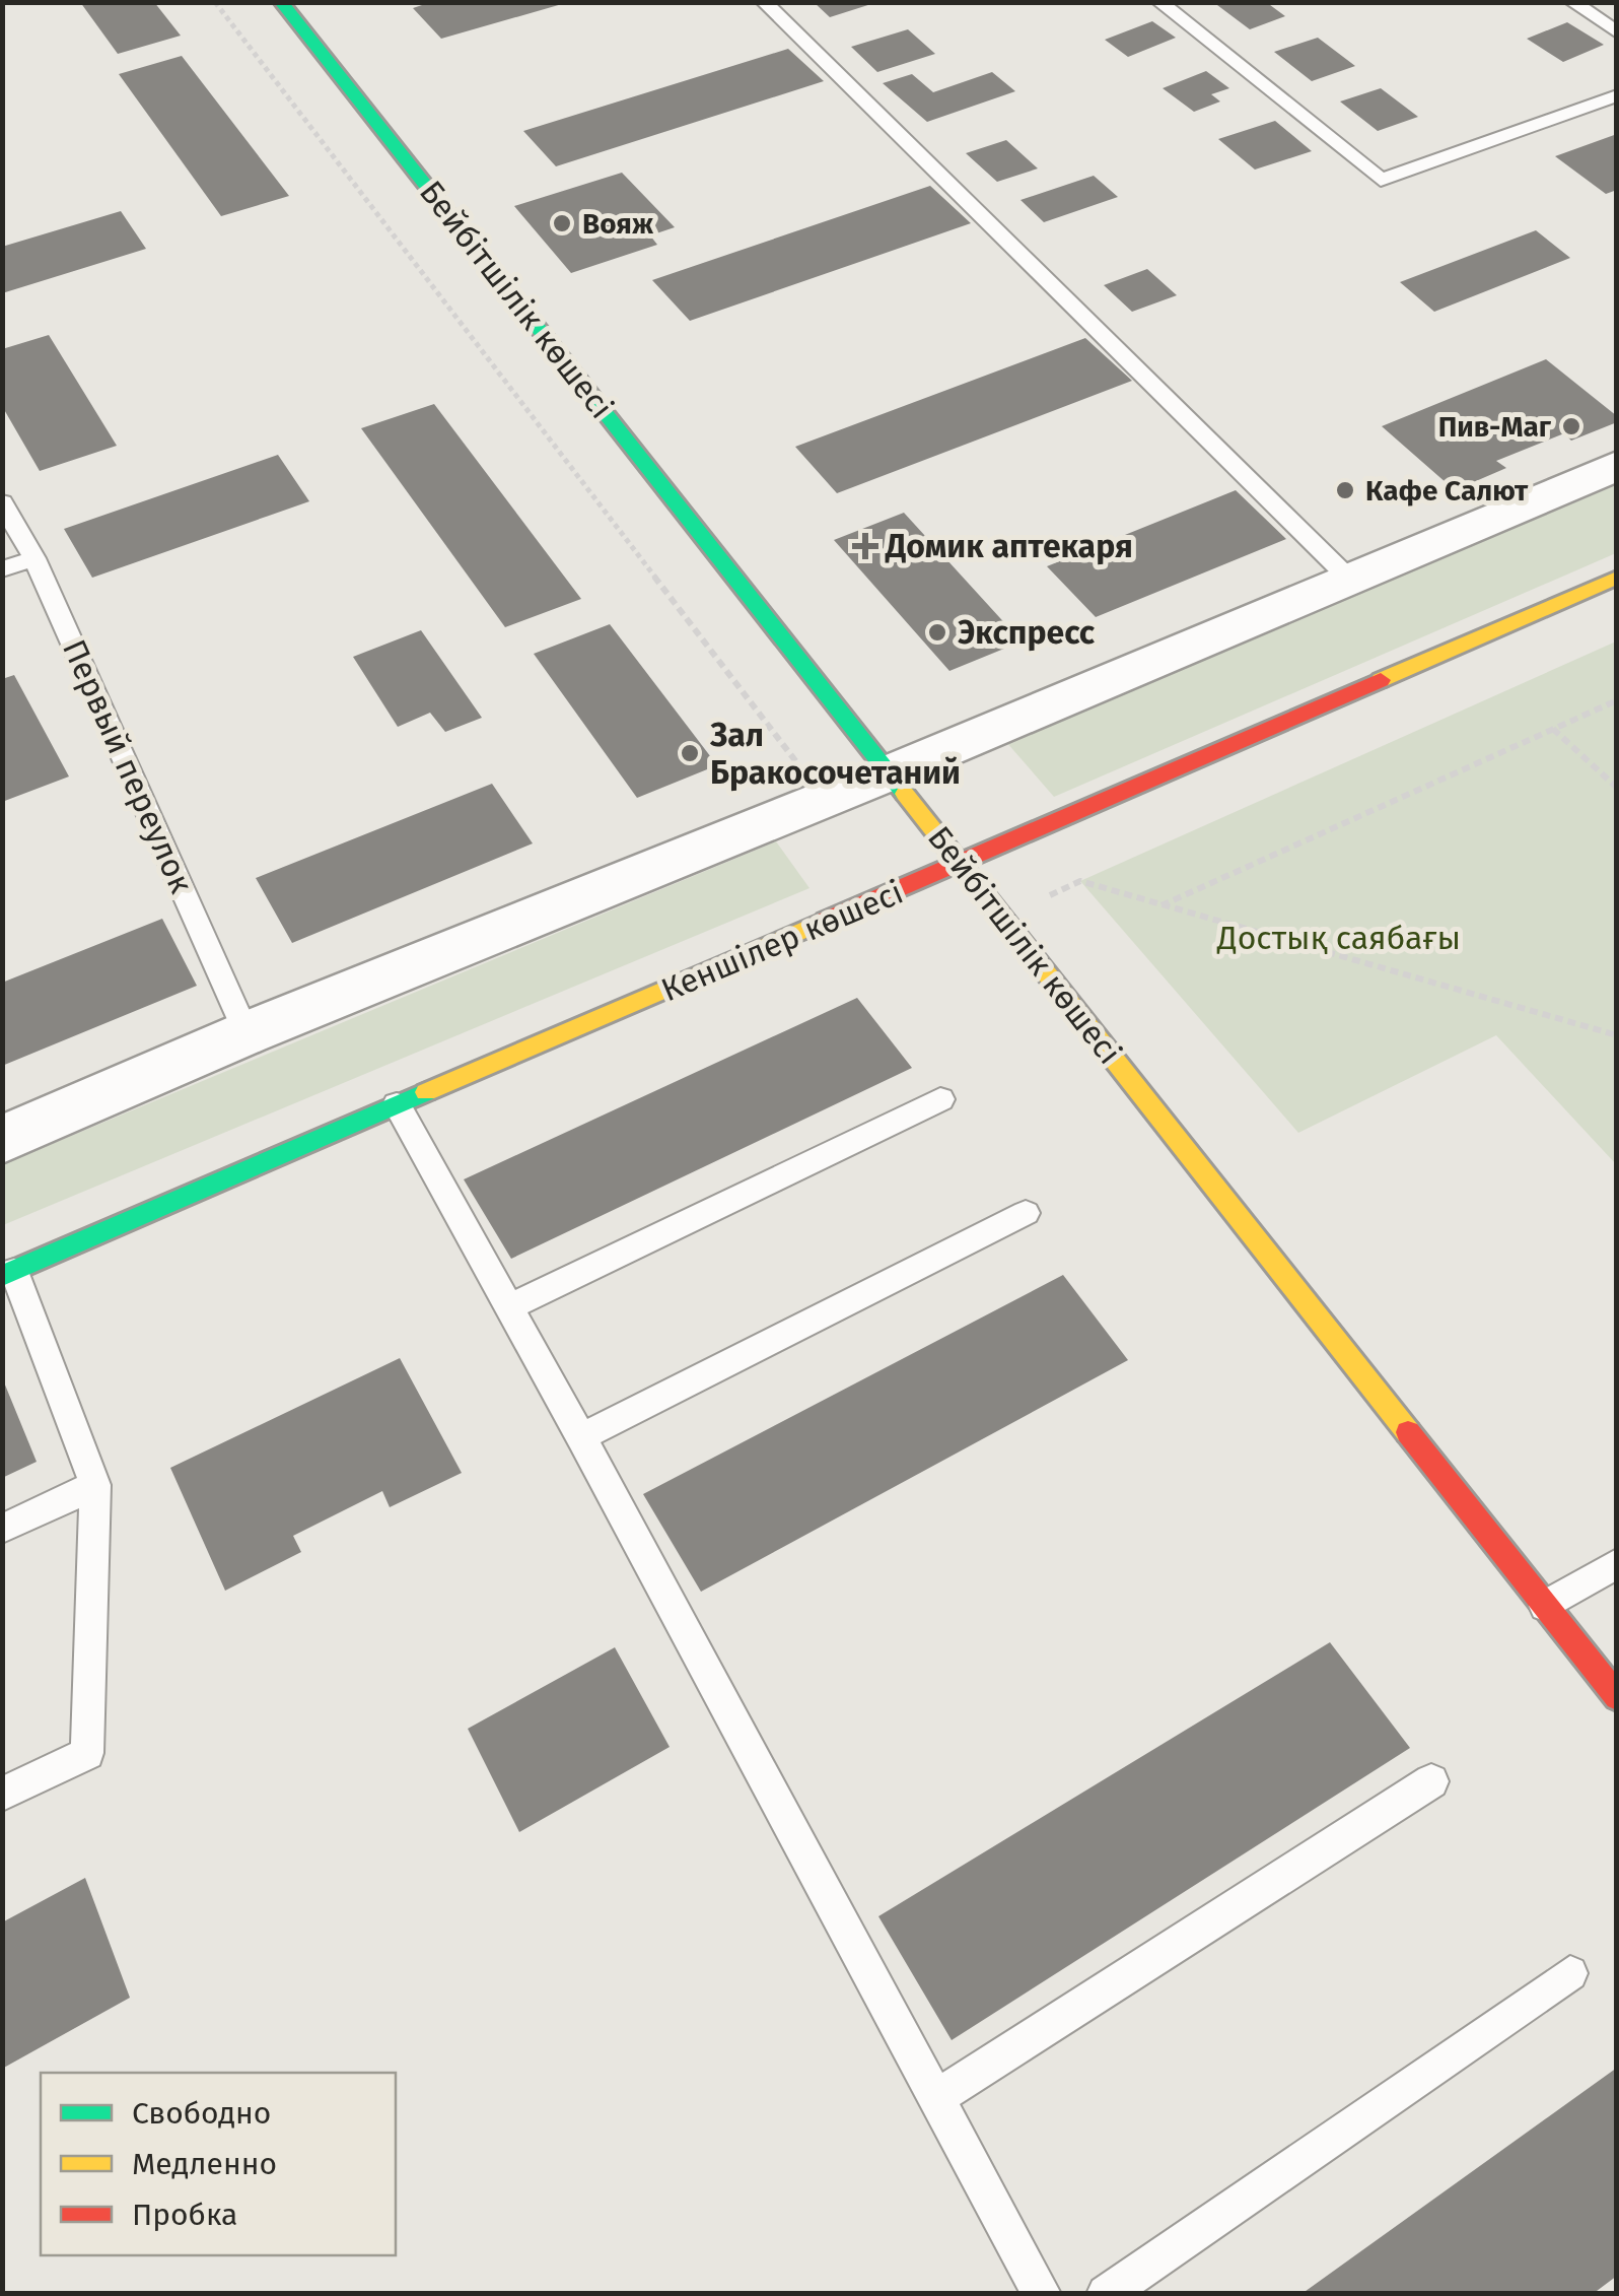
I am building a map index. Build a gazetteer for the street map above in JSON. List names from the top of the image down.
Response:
{
  "streets": {
    "street": ["Бейбітшілік көшесі", "Кеншілер көшесі"],
    "lane": ["Первый переулок"]
  },
  "crossings": [
    ["Бейбітшілік көшесі", "Кеншілер көшесі"]
  ],
  "parks": ["Достық саябағы"],
  "places": {
    "other": [
      "Вояж",
      "Пив-Маг",
      "Кафе Салют",
      "Экспресс",
      "Зал Бракосочетаний"
    ],
    "health": ["Домик аптекаря"]
  },
  "legend": ["Свободно", "Медленно", "Пробка"]
}
